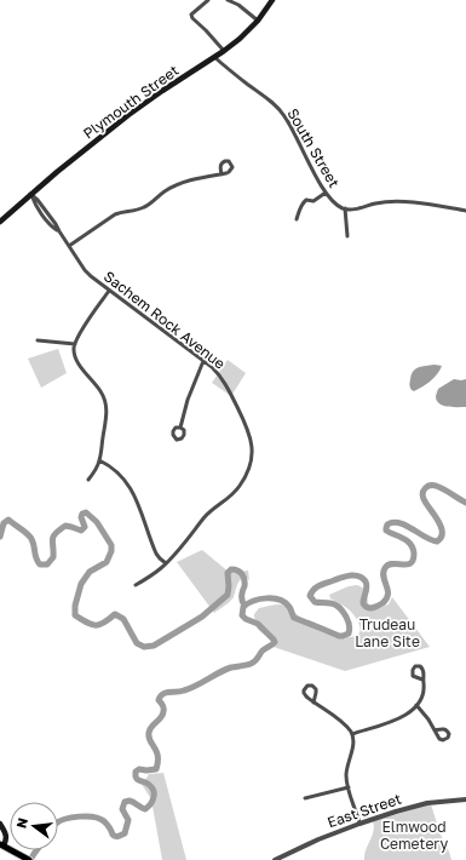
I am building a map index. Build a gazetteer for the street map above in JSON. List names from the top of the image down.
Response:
{
  "streets": {
    "main road": ["Plymouth Street"],
    "street": ["South Street", "Sachem Rock Avenue", "East Street"]
  },
  "crossings": [
    ["Plymouth Street", "South Street"],
    ["Plymouth Street", "Sachem Rock Avenue"]
  ],
  "parks": ["Trudeau Lane Site", "Elmwood Cemetery"],
  "north": "left"
}
